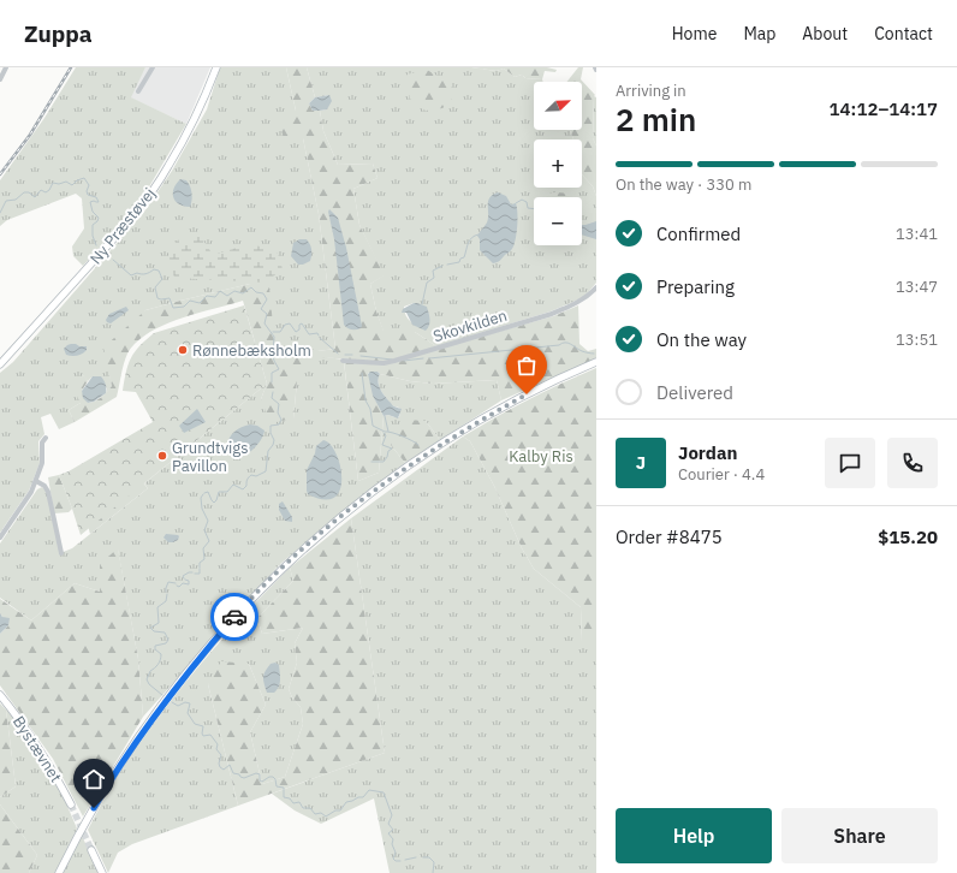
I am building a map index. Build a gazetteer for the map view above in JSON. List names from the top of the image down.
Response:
{
  "streets": {
    "main road": ["Ny Præstøvej", "Bystævnet"],
    "street": ["Skovkilden"]
  },
  "parks": ["Kalby Ris"],
  "places": ["Rønnebæksholm", "Grundtvigs Pavillon"],
  "north": "top right",
  "page": {
    "header": "Zuppa",
    "nav": [
      "Home",
      "Map",
      "About",
      "Contact"
    ],
    "heading": ["2 min", "Arriving in", "14:12–14:17"],
    "panel": [
      "Jordan",
      "Courier · 4.4",
      "Order #8475",
      "$15.20"
    ],
    "map_buttons": ["+", "−"],
    "bar": "On the way · 330 m",
    "list": [
      ["Confirmed", "13:41"],
      ["Preparing", "13:47"],
      ["On the way", "13:51"],
      "Delivered"
    ],
    "round": "J",
    "buttons": ["Help", "Share"]
  }
}
